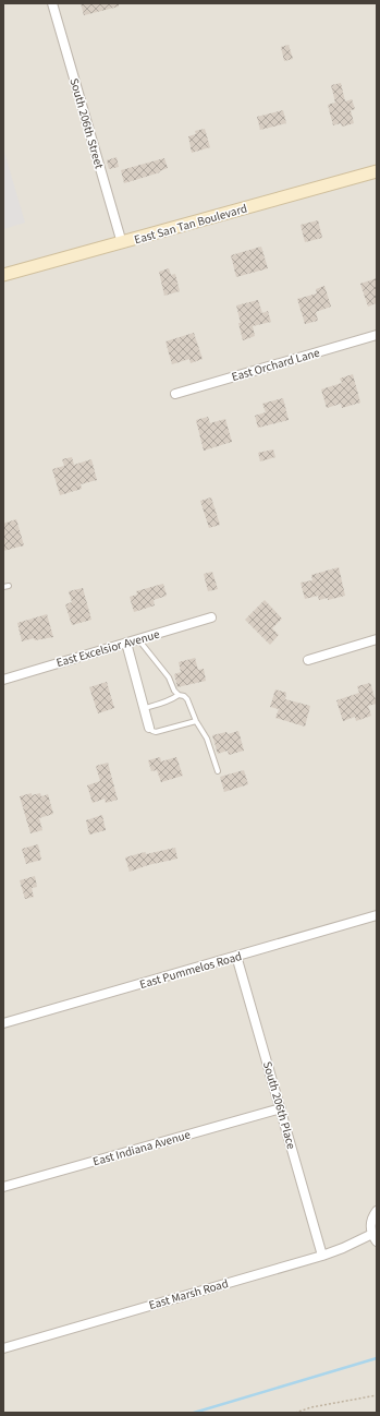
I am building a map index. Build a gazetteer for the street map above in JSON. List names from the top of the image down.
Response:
{
  "streets": {
    "street": [
      "South 206th Street",
      "East San Tan Boulevard",
      "East Orchard Lane",
      "East Excelsior Avenue",
      "East Pummelos Road",
      "South 206th Place",
      "East Indiana Avenue",
      "East Marsh Road"
    ]
  },
  "crossings": [
    ["South 206th Street", "East San Tan Boulevard"],
    ["East Pummelos Road", "South 206th Place"],
    ["South 206th Place", "East Indiana Avenue"],
    ["South 206th Place", "East Marsh Road"]
  ]
}
